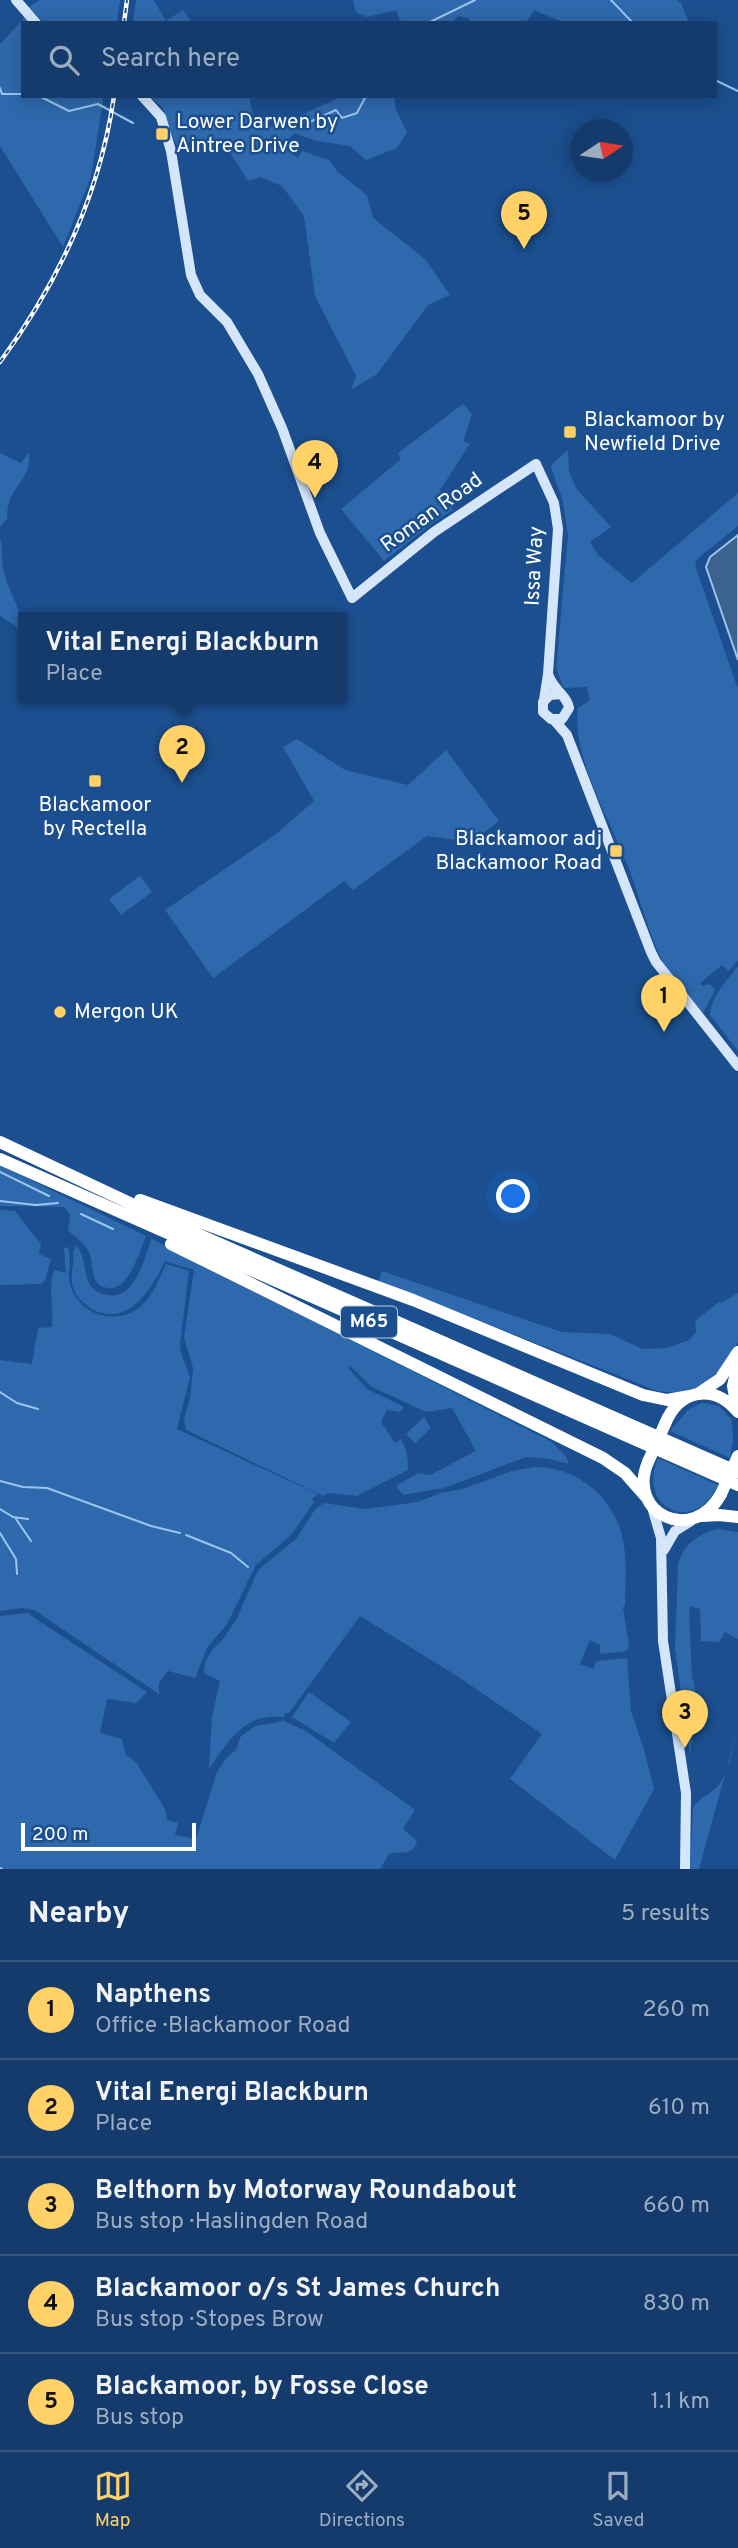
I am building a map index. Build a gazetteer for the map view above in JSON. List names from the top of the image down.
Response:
{
  "streets": {
    "highway": ["M65"],
    "main road": ["Roman Road", "Issa Way"]
  },
  "crossings": [
    ["Roman Road", "Issa Way"]
  ],
  "places": {
    "transit": [
      "Lower Darwen by Aintree Drive",
      "Blackamoor by Newfield Drive",
      "Blackamoor by Rectella",
      "Blackamoor adj Blackamoor Road"
    ],
    "other": ["Mergon UK"]
  },
  "scale_bar": "200 m",
  "north": "right",
  "page": {
    "search": "Search here",
    "pins": [
      "5",
      "4",
      "2",
      "1",
      "3"
    ],
    "popup": ["Vital Energi Blackburn", "Place"],
    "scale": "200 m",
    "heading": ["Nearby", "5 results"],
    "list": [
      {
        "mark": "1",
        "name": "Napthens",
        "note": "Office · Blackamoor Road",
        "value": "260 m"
      },
      {
        "mark": "2",
        "name": "Vital Energi Blackburn",
        "note": "Place",
        "value": "610 m"
      },
      {
        "mark": "3",
        "name": "Belthorn by Motorway Roundabout",
        "note": "Bus stop · Haslingden Road",
        "value": "660 m"
      },
      {
        "mark": "4",
        "name": "Blackamoor o/s St James Church",
        "note": "Bus stop · Stopes Brow",
        "value": "830 m"
      },
      {
        "mark": "5",
        "name": "Blackamoor, by Fosse Close",
        "note": "Bus stop",
        "value": "1.1 km"
      }
    ],
    "nav": ["Map", "Directions", "Saved"]
  }
}
